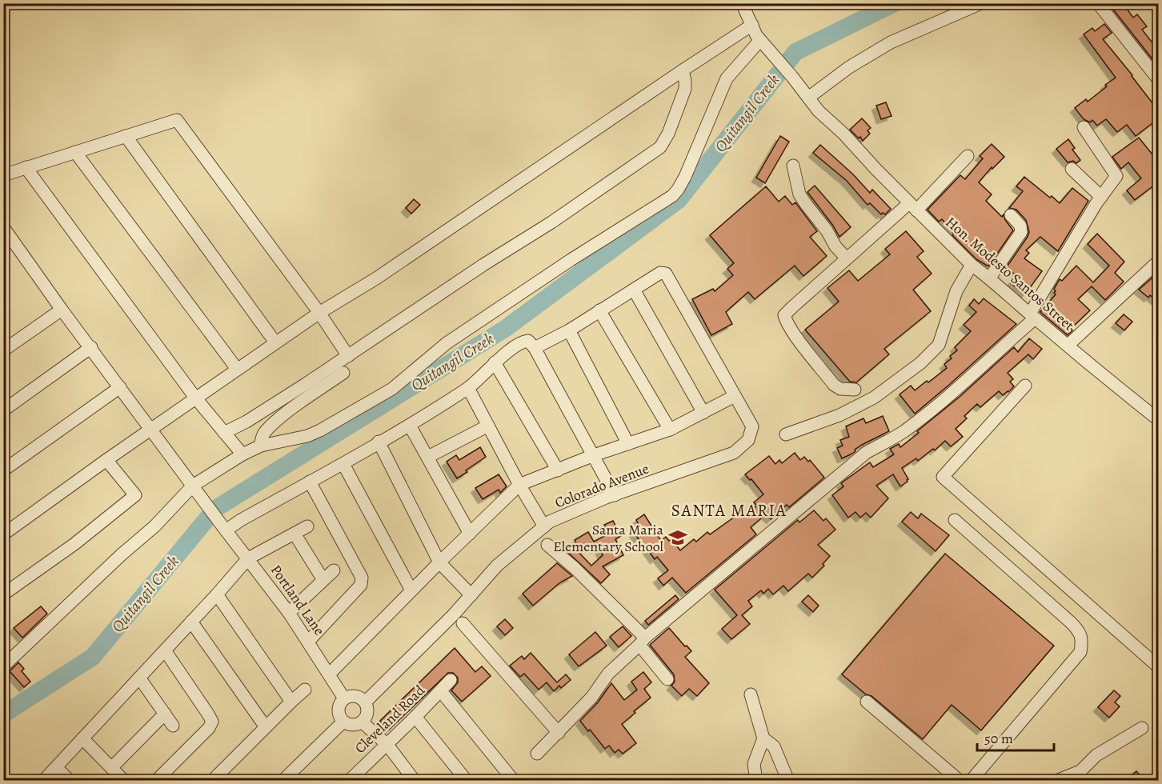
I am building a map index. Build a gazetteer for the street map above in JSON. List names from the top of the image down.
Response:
{
  "streets": {
    "street": [
      "Hon. Modesto Santos Street",
      "Colorado Avenue",
      "Portland Lane",
      "Cleveland Road"
    ]
  },
  "crossings": [
    ["Colorado Avenue", "Portland Lane"]
  ],
  "districts": ["SANTA MARIA"],
  "water": ["Quitangil Creek"],
  "places": {
    "school or university": ["Santa Maria Elementary School"]
  },
  "scale_bar": "50 m"
}
